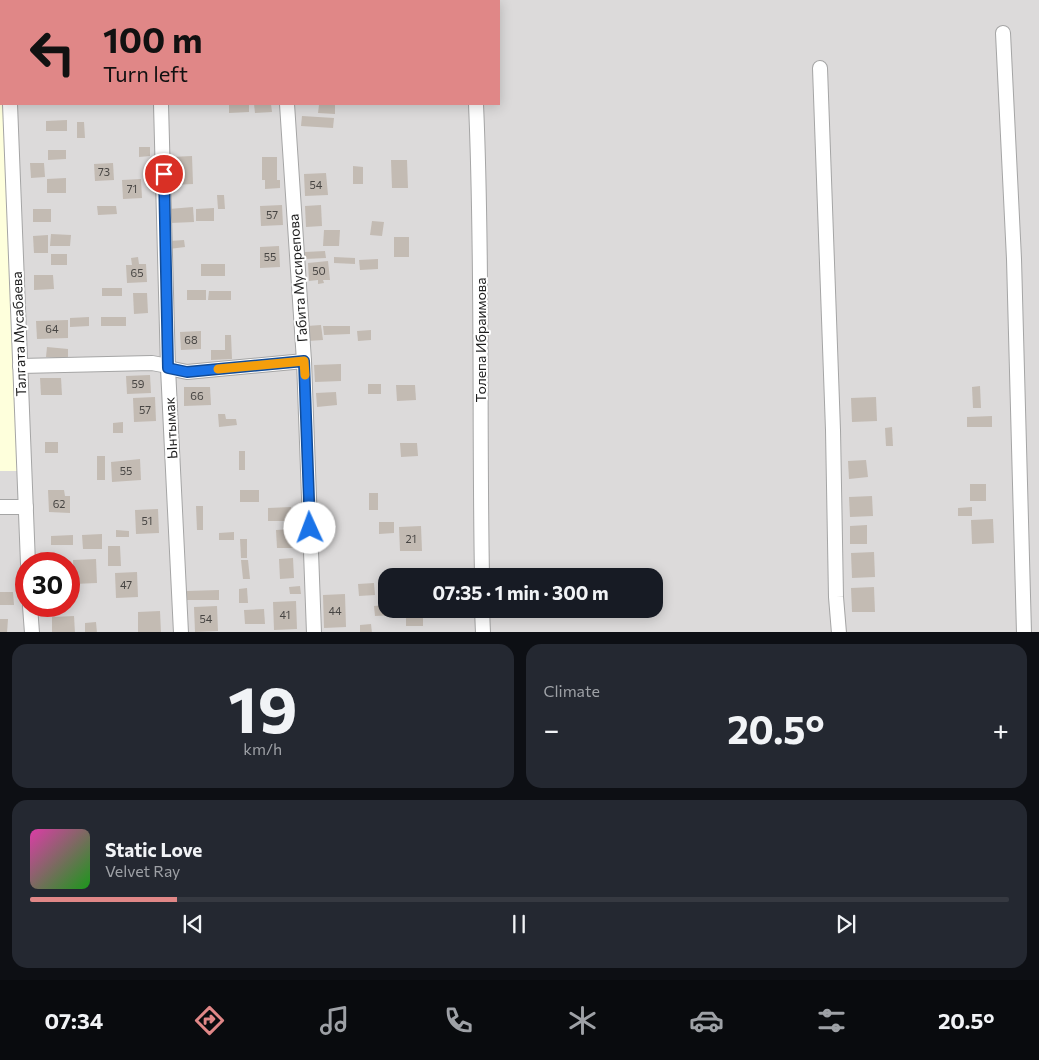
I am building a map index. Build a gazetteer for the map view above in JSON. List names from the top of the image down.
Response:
{
  "streets": {
    "street": [
      "Габита Мусирепова",
      "Талгата Мусабаева",
      "Толепа Ибраимова",
      "Ынтымак"
    ]
  },
  "house_numbers": [
    "73",
    "54",
    "71",
    "57",
    "55",
    "50",
    "65",
    "64",
    "68",
    "59",
    "66",
    "57",
    "55",
    "62",
    "51",
    "21",
    "47",
    "44",
    "41",
    "54"
  ],
  "page": {
    "turn": ["100 m", "Turn left"],
    "limit": "30",
    "trip": "07:35 · 1 min · 300 m",
    "tile": [
      ["19", "km/h"],
      "Climate"
    ],
    "heat": ["−", "20.5°", "+"],
    "song": ["Static Love", "Velvet Ray"],
    "tabs": ["07:34", "20.5°"]
  }
}
